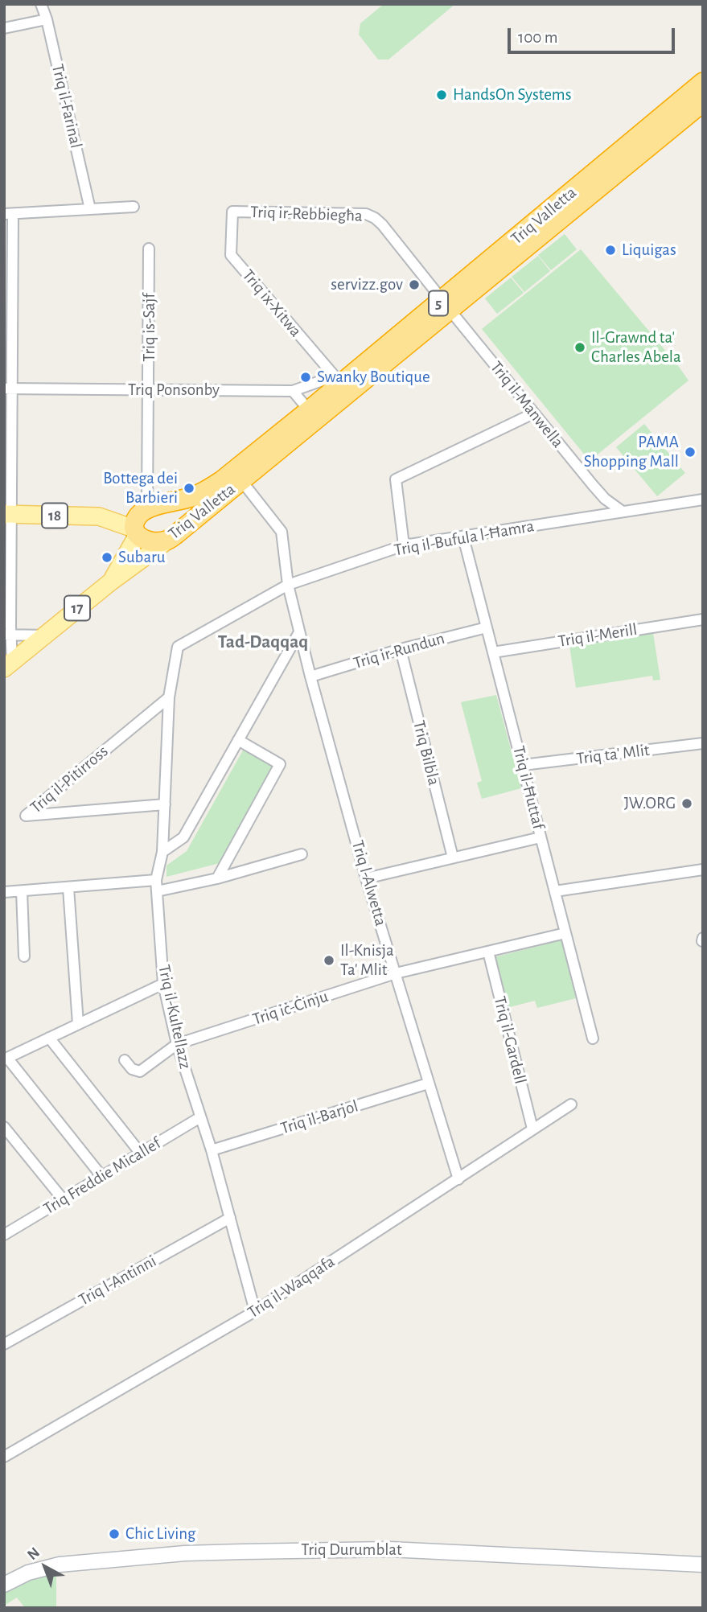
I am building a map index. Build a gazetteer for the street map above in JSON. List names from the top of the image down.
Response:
{
  "streets": {
    "highway": ["Triq Valletta", "5"],
    "main road": ["18", "17"],
    "street": [
      "Triq il-Farinal",
      "Triq ir-Rebbiegħa",
      "Triq ix-Xitwa",
      "Triq is-Sajf",
      "Triq Ponsonby",
      "Triq il-Manwella",
      "Triq il-Bufula l-Ħamra",
      "Triq il-Merill",
      "Triq ir-Rundun",
      "Triq Bilbla",
      "Triq ta' Mlit",
      "Triq il-Pitirross",
      "Triq il-Ħuttaf",
      "Triq l-Alwetta",
      "Triq iċ-Ċinju",
      "Triq il-Kultellazz",
      "Triq il-Gardell",
      "Triq il-Barjol",
      "Triq Freddie Micallef",
      "Triq l-Antinni",
      "Triq il-Waqqafa",
      "Triq Durumblat"
    ]
  },
  "crossings": [
    ["Triq ir-Rebbiegħa", "Triq Valletta"],
    ["Triq ir-Rebbiegħa", "Triq ix-Xitwa"],
    ["Triq ir-Rebbiegħa", "Triq il-Manwella"],
    ["Triq Valletta", "Triq ix-Xitwa"],
    ["Triq Valletta", "Triq is-Sajf"],
    ["Triq Valletta", "Triq Ponsonby"],
    ["Triq Valletta", "Triq il-Manwella"],
    ["Triq Valletta", "18"],
    ["Triq Valletta", "17"],
    ["Triq ix-Xitwa", "Triq Ponsonby"],
    ["Triq is-Sajf", "Triq Ponsonby"],
    ["Triq il-Manwella", "Triq il-Bufula l-Ħamra"],
    ["18", "17"],
    ["Triq il-Bufula l-Ħamra", "Triq il-Ħuttaf"],
    ["Triq il-Bufula l-Ħamra", "Triq l-Alwetta"],
    ["Triq il-Bufula l-Ħamra", "Triq il-Kultellazz"],
    ["Triq il-Merill", "Triq il-Ħuttaf"],
    ["Triq ir-Rundun", "Triq Bilbla"],
    ["Triq ir-Rundun", "Triq il-Ħuttaf"],
    ["Triq ir-Rundun", "Triq l-Alwetta"],
    ["Triq ta' Mlit", "Triq il-Ħuttaf"],
    ["Triq il-Pitirross", "Triq il-Kultellazz"],
    ["Triq il-Ħuttaf", "Triq iċ-Ċinju"],
    ["Triq l-Alwetta", "Triq iċ-Ċinju"],
    ["Triq l-Alwetta", "Triq il-Barjol"],
    ["Triq l-Alwetta", "Triq il-Waqqafa"],
    ["Triq iċ-Ċinju", "Triq il-Kultellazz"],
    ["Triq iċ-Ċinju", "Triq il-Gardell"],
    ["Triq il-Kultellazz", "Triq il-Barjol"],
    ["Triq il-Kultellazz", "Triq Freddie Micallef"],
    ["Triq il-Kultellazz", "Triq l-Antinni"],
    ["Triq il-Kultellazz", "Triq il-Waqqafa"],
    ["Triq il-Gardell", "Triq il-Waqqafa"]
  ],
  "districts": ["Tad-Daqqaq"],
  "places": [
    "HandsOn Systems",
    "Liquigas",
    "servizz.gov",
    "Il-Grawnd ta' Charles Abela",
    "Swanky Boutique",
    "PAMA Shopping Mall",
    "Bottega dei Barbieri",
    "Subaru",
    "JW.ORG",
    "Il-Knisja Ta' Mlit",
    "Chic Living"
  ],
  "scale_bar": "100 m",
  "north": "top left"
}
